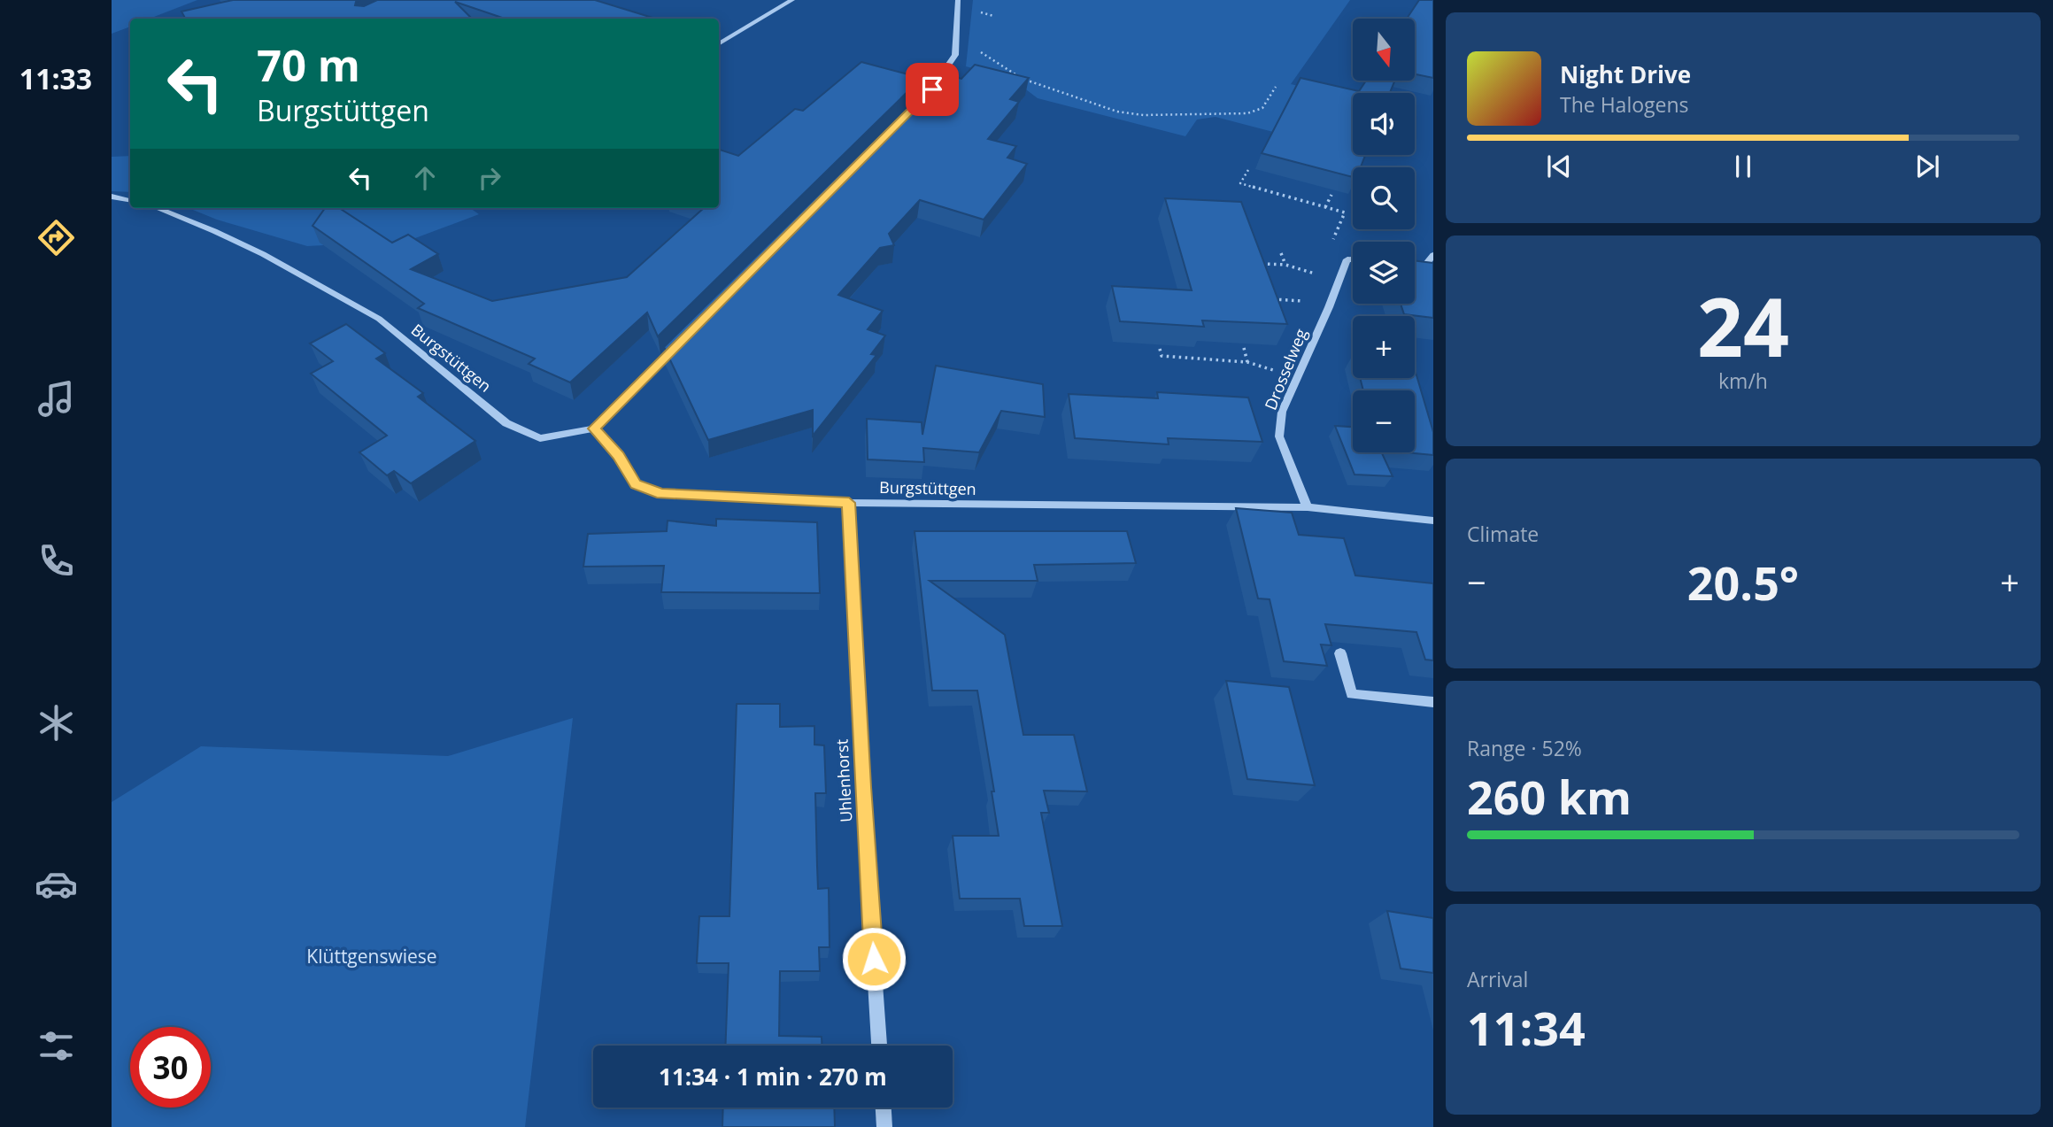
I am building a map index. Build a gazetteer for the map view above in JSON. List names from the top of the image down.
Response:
{
  "streets": {
    "street": ["Burgstüttgen", "Drosselweg", "Uhlenhorst"]
  },
  "crossings": [
    ["Burgstüttgen", "Drosselweg"],
    ["Burgstüttgen", "Uhlenhorst"]
  ],
  "parks": ["Klüttgenswiese"],
  "north": "bottom",
  "page": {
    "tabs": "11:33",
    "map_buttons": ["+", "−"],
    "turn": ["70 m", "Burgstüttgen"],
    "song": ["Night Drive", "The Halogens"],
    "tile": [
      ["24", "km/h"],
      "Climate",
      ["Range · 52%", "260 km"],
      ["Arrival", "11:34"]
    ],
    "heat": ["−", "20.5°", "+"],
    "limit": "30",
    "trip": "11:34 · 1 min · 270 m"
  }
}
